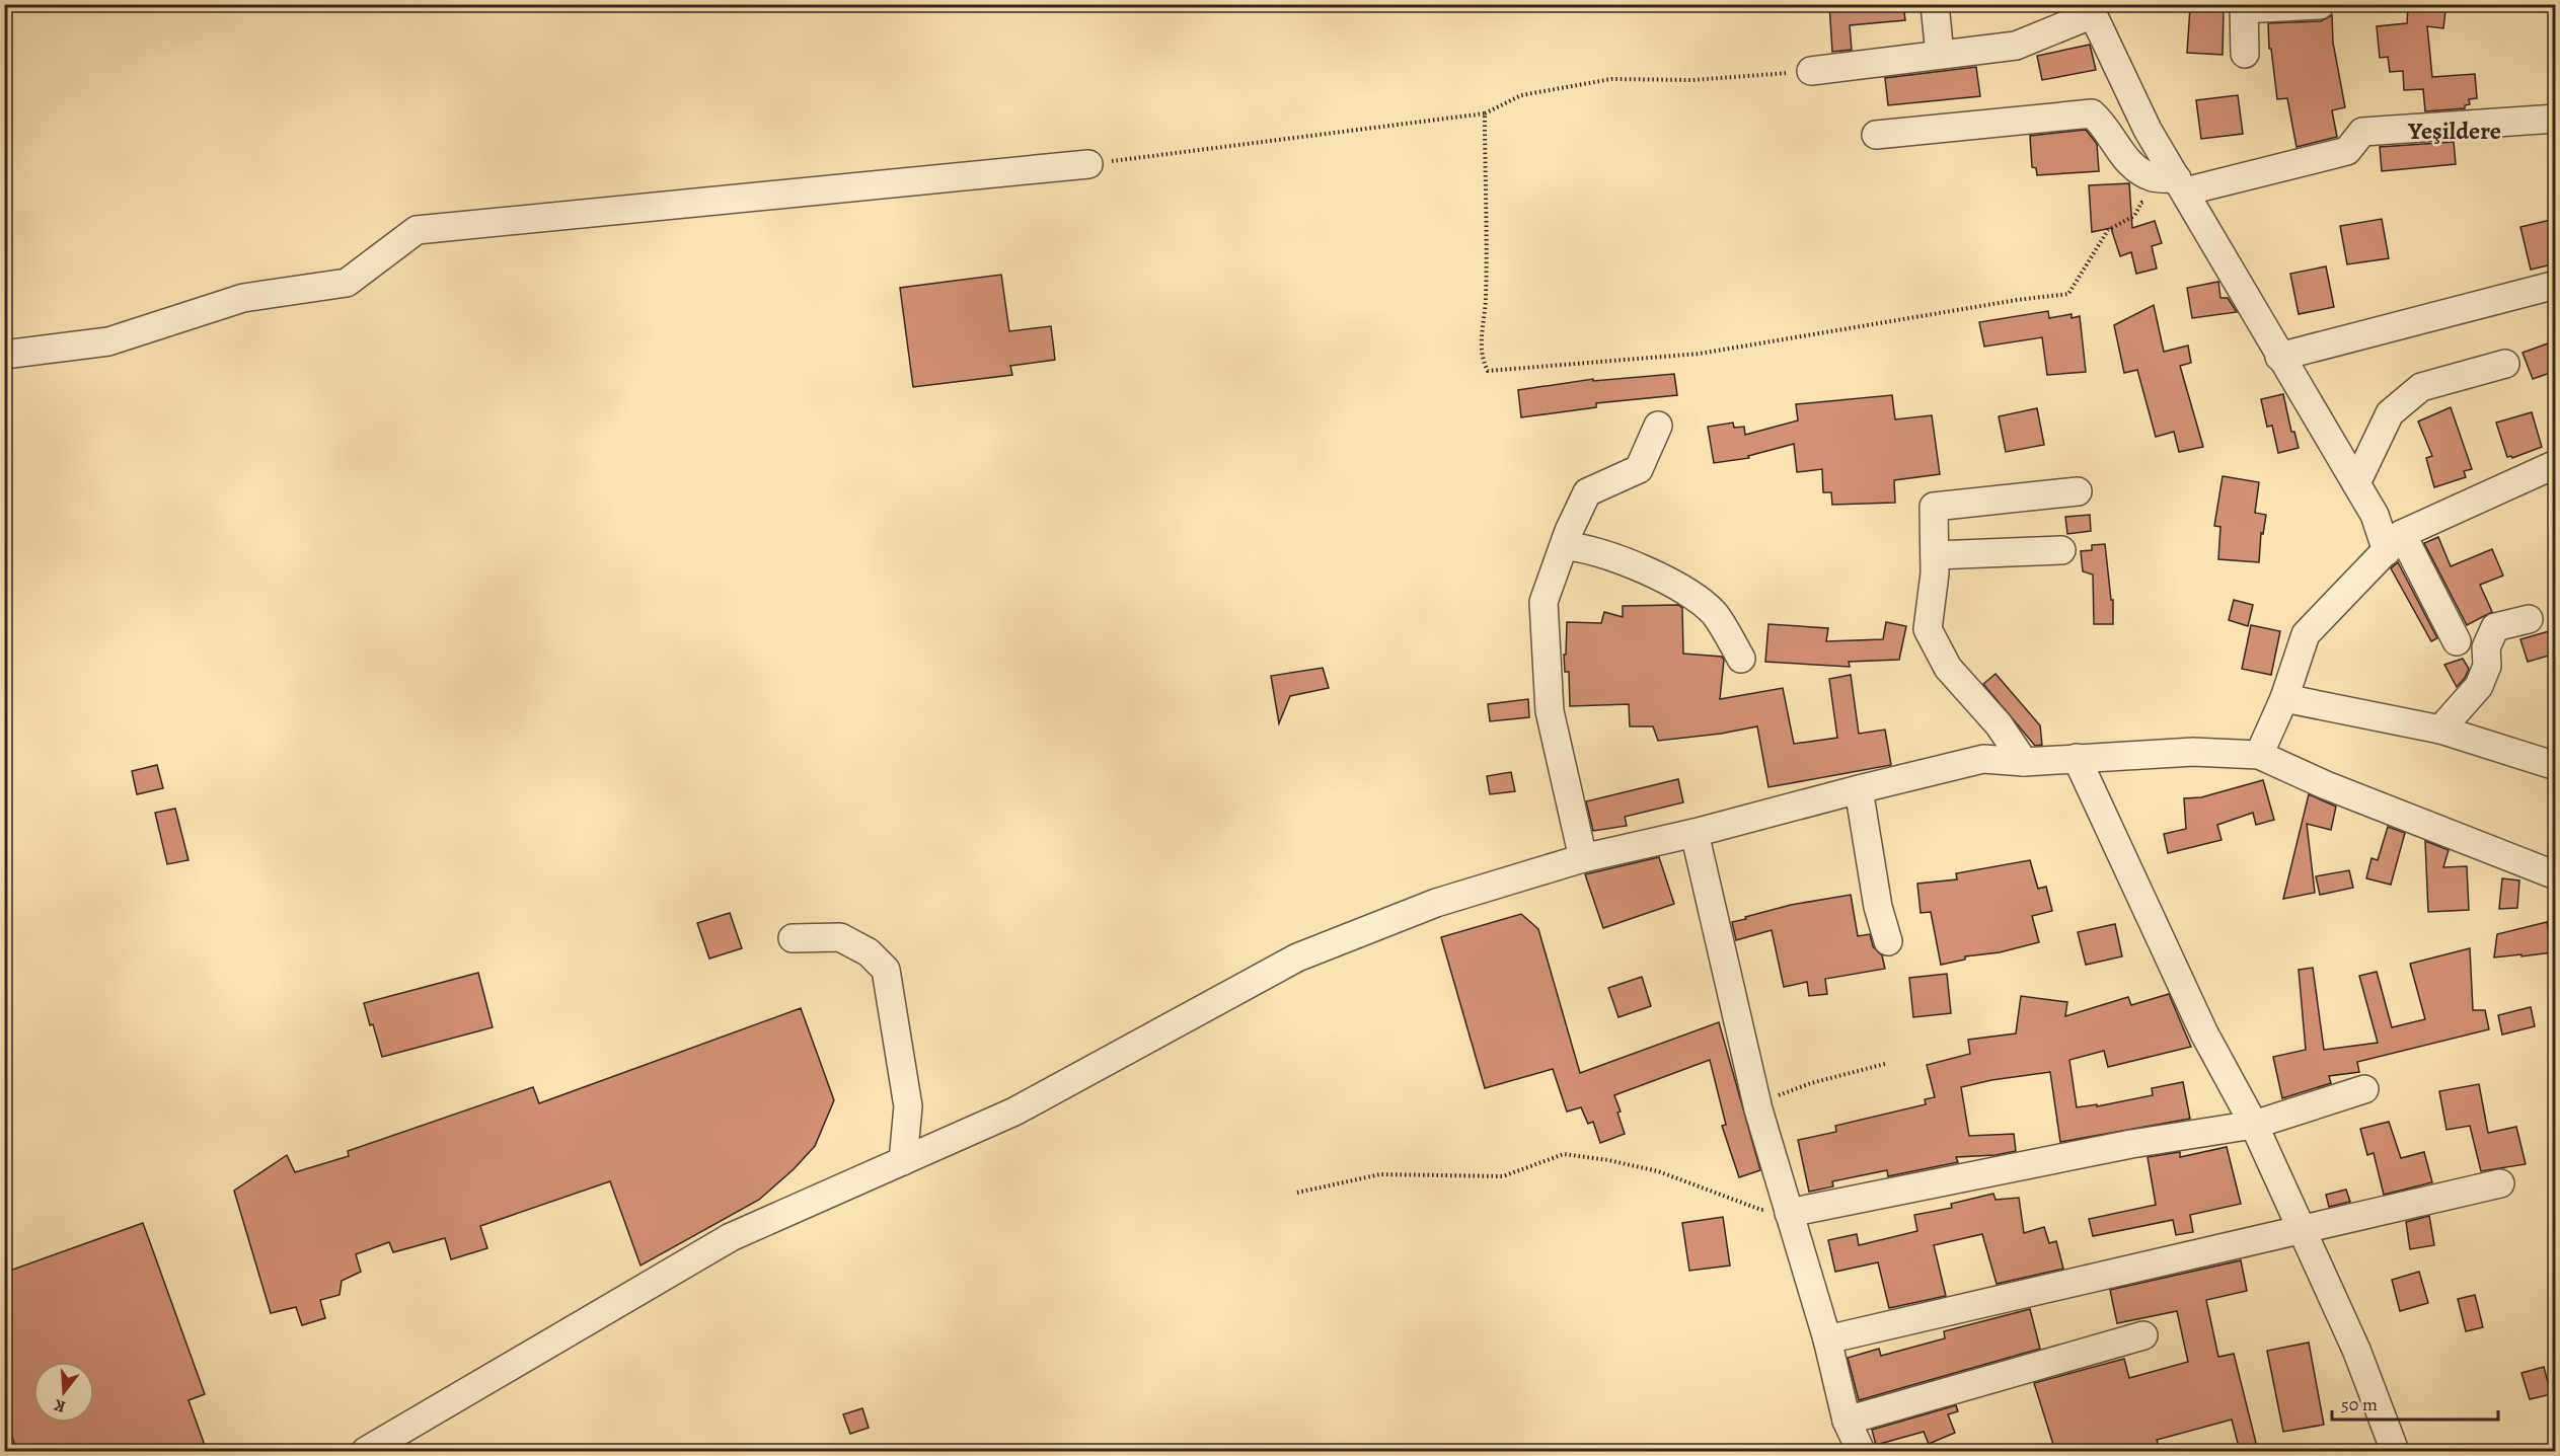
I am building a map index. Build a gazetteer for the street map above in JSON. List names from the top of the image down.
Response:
{
  "districts": ["Yeşildere"],
  "scale_bar": "50 m",
  "north": "bottom"
}
